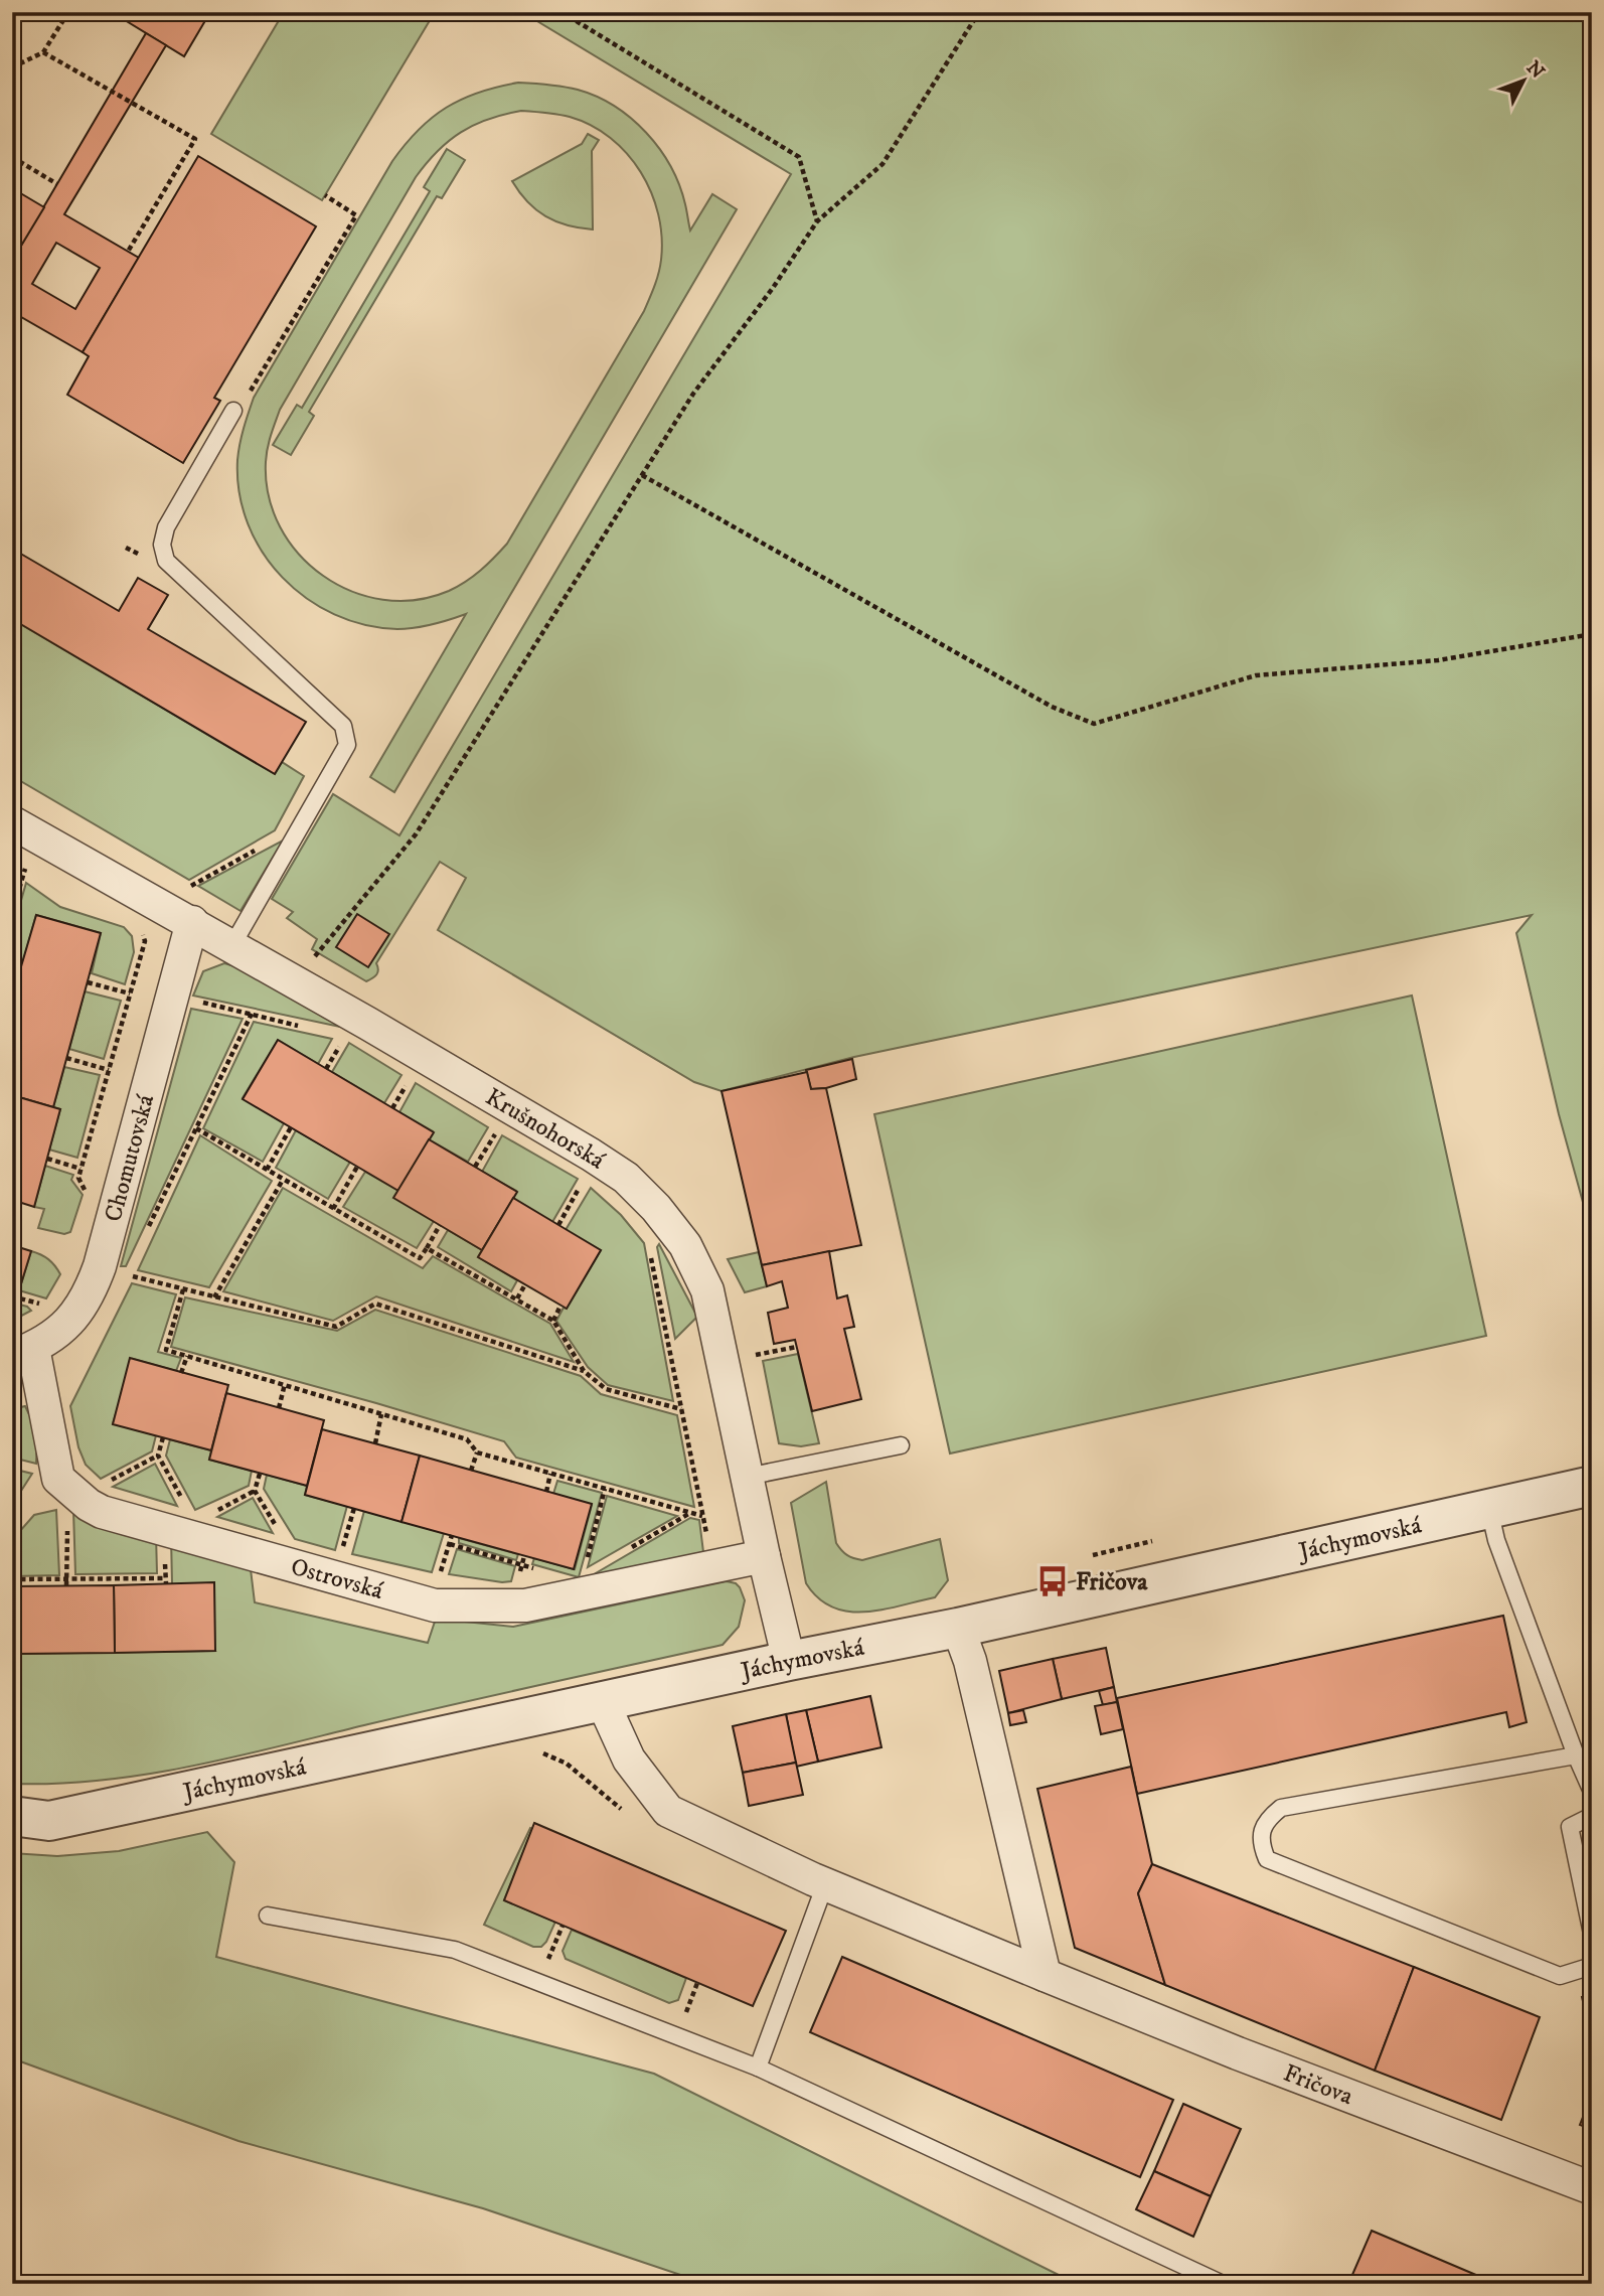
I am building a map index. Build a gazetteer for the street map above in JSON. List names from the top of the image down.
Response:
{
  "streets": {
    "street": [
      "Krušnohorská",
      "Chomutovská",
      "Jáchymovská",
      "Ostrovská",
      "Fričova"
    ]
  },
  "crossings": [
    ["Krušnohorská", "Chomutovská"],
    ["Krušnohorská", "Jáchymovská"],
    ["Krušnohorská", "Ostrovská"],
    ["Jáchymovská", "Fričova"]
  ],
  "places": {
    "bus stop": ["Fričova"]
  },
  "north": "top right"
}
